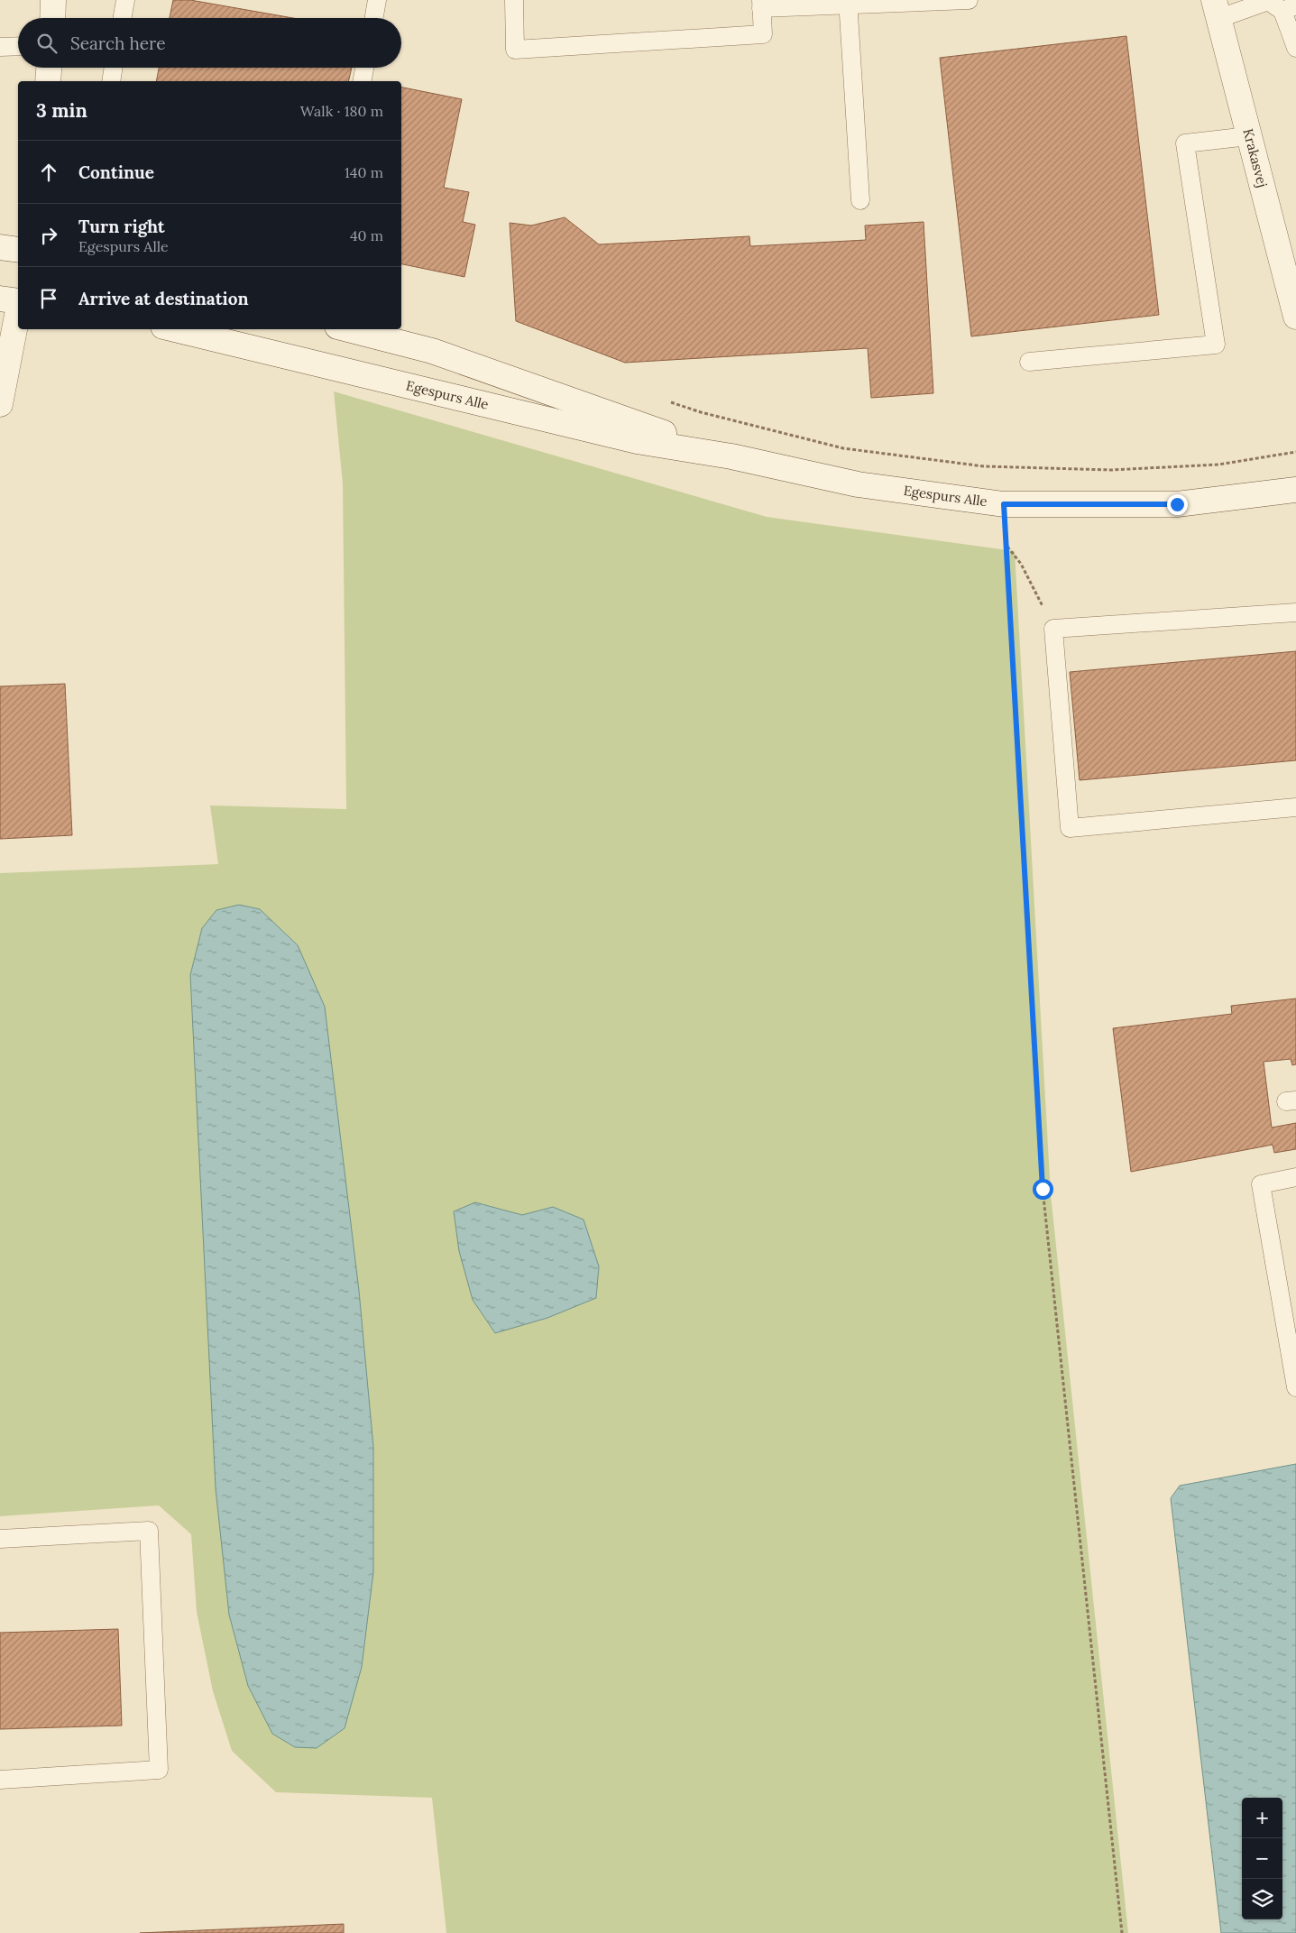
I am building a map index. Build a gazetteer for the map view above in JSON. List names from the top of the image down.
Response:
{
  "streets": {
    "street": ["Krakasvej", "Egespurs Alle"]
  },
  "page": {
    "search": "Search here",
    "heading": ["3 min", "Walk · 180 m"],
    "list": [
      ["Continue", "140 m"],
      ["Turn right", "Egespurs Alle", "40 m"],
      "Arrive at destination"
    ],
    "map_buttons": ["+", "−"]
  }
}
